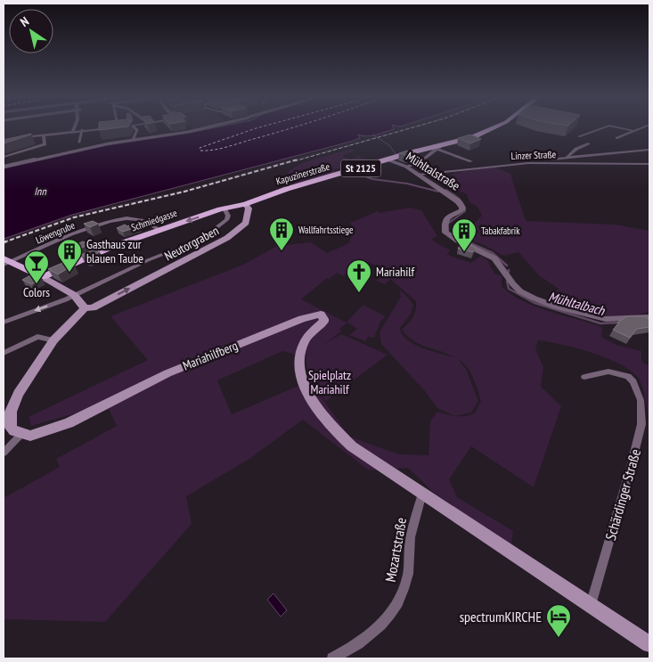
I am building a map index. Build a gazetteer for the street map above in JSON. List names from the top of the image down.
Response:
{
  "streets": {
    "main road": [
      "St 2125",
      "Kapuzinerstraße",
      "Schmiedgasse",
      "Neutorgraben",
      "Mariahilfberg"
    ],
    "street": [
      "Linzer Straße",
      "Mühltalstraße",
      "Löwengrube",
      "Schärdinger Straße",
      "Mozartstraße"
    ]
  },
  "crossings": [
    ["Linzer Straße", "Mühltalstraße"],
    ["St 2125", "Kapuzinerstraße"],
    ["St 2125", "Schmiedgasse"],
    ["St 2125", "Neutorgraben"],
    ["Mühltalstraße", "Kapuzinerstraße"],
    ["Kapuzinerstraße", "Neutorgraben"],
    ["Schmiedgasse", "Löwengrube"],
    ["Mariahilfberg", "Mozartstraße"]
  ],
  "one_way": ["Neutorgraben"],
  "water": ["Inn", "Mühltalbach"],
  "parks": ["Spielplatz Mariahilf"],
  "places": {
    "building": ["Wallfahrtsstiege", "Tabakfabrik", "Gasthaus zur blauen Taube"],
    "bar": ["Colors"],
    "church": ["Mariahilf"],
    "hotel": ["spectrumKIRCHE"]
  },
  "north": "top left"
}
